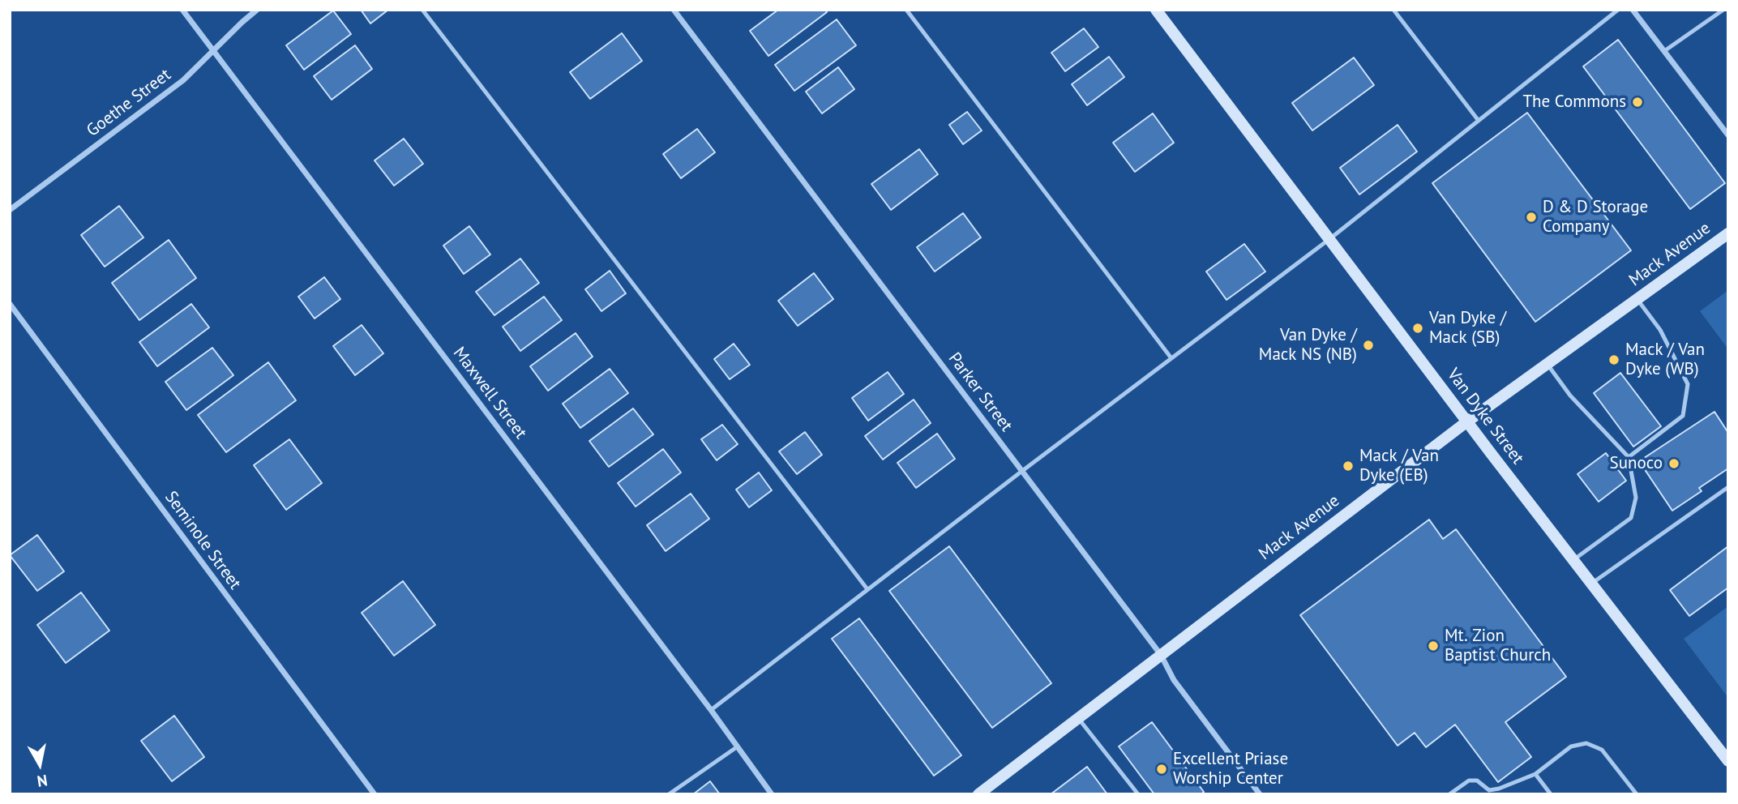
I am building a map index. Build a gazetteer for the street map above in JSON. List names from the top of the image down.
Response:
{
  "streets": {
    "main road": ["Mack Avenue", "Van Dyke Street"],
    "street": [
      "Goethe Street",
      "Parker Street",
      "Maxwell Street",
      "Seminole Street"
    ]
  },
  "crossings": [
    ["Goethe Street", "Maxwell Street"],
    ["Mack Avenue", "Parker Street"],
    ["Mack Avenue", "Van Dyke Street"]
  ],
  "places": [
    "The Commons",
    "D & D Storage Company",
    "Van Dyke / Mack (SB)",
    "Van Dyke / Mack NS (NB)",
    "Mack / Van Dyke (WB)",
    "Sunoco",
    "Mack / Van Dyke (EB)",
    "Mt. Zion Baptist Church",
    "Excellent Priase Worship Center"
  ],
  "north": "bottom"
}
